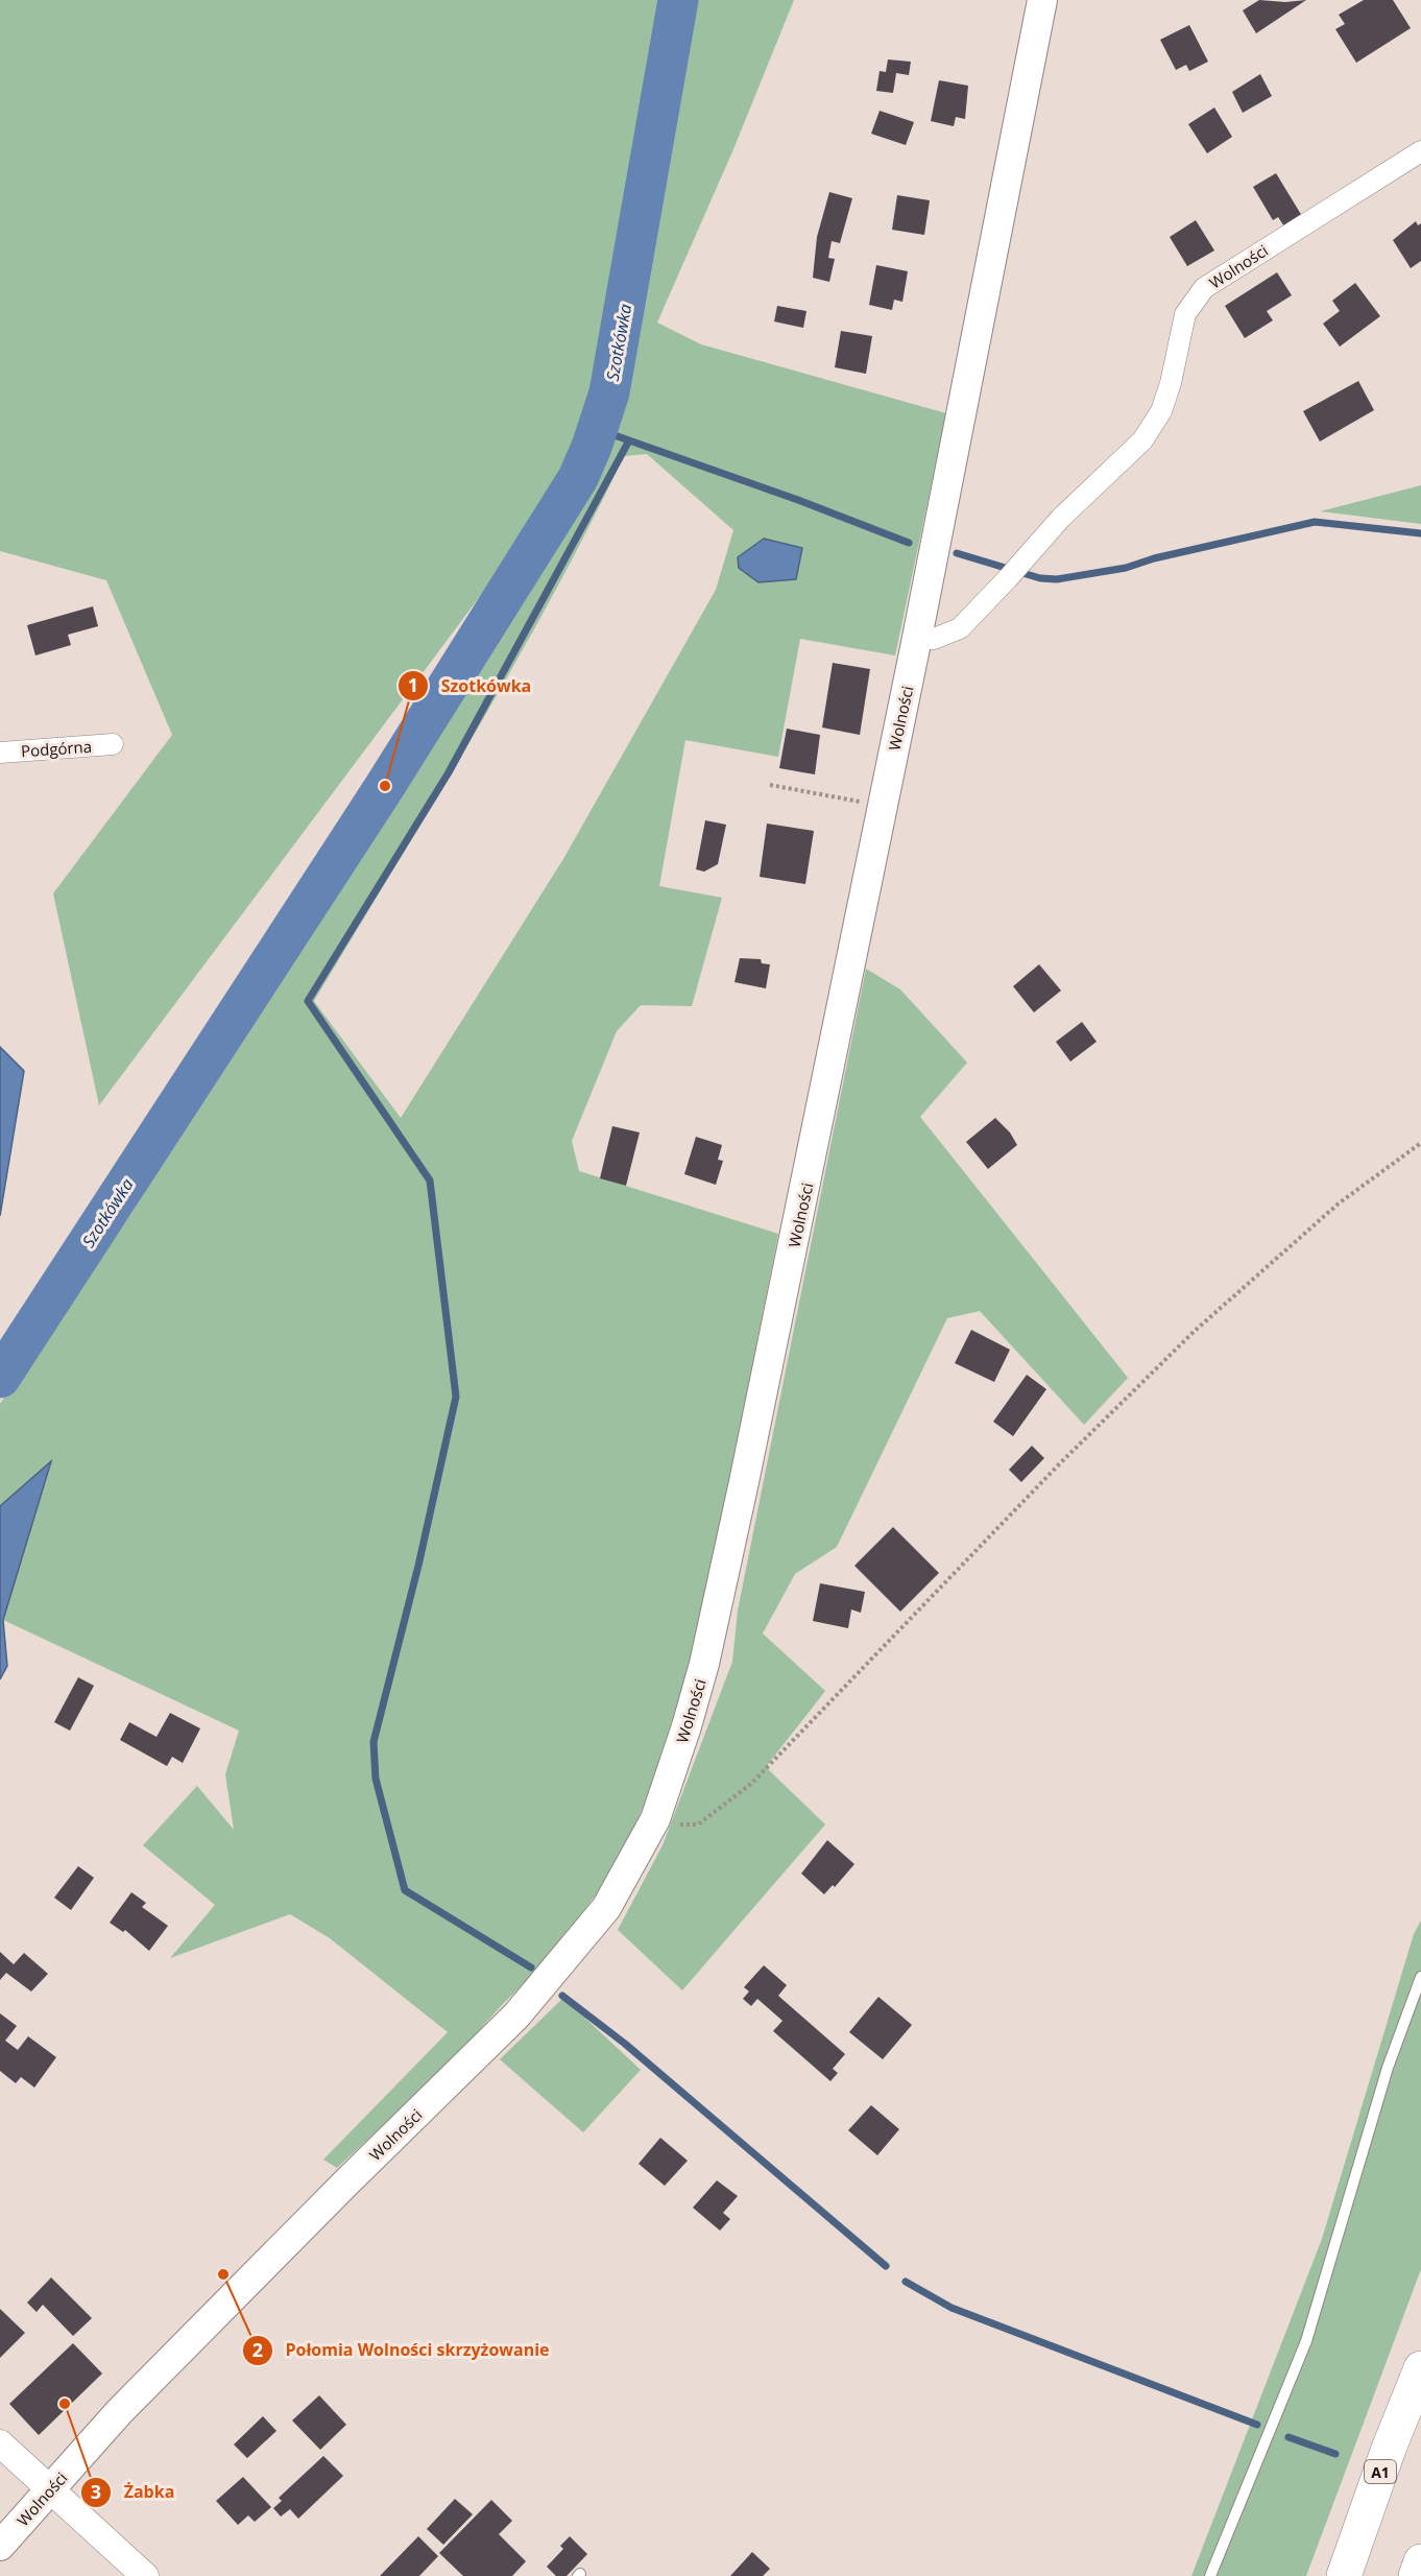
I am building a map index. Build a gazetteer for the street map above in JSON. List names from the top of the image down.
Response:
{
  "streets": {
    "highway": ["A1"],
    "main road": ["Wolności"],
    "street": ["Podgórna"]
  },
  "water": ["Szotkówka"],
  "places": ["Szotkówka", "Połomia Wolności skrzyżowanie", "Żabka"]
}
